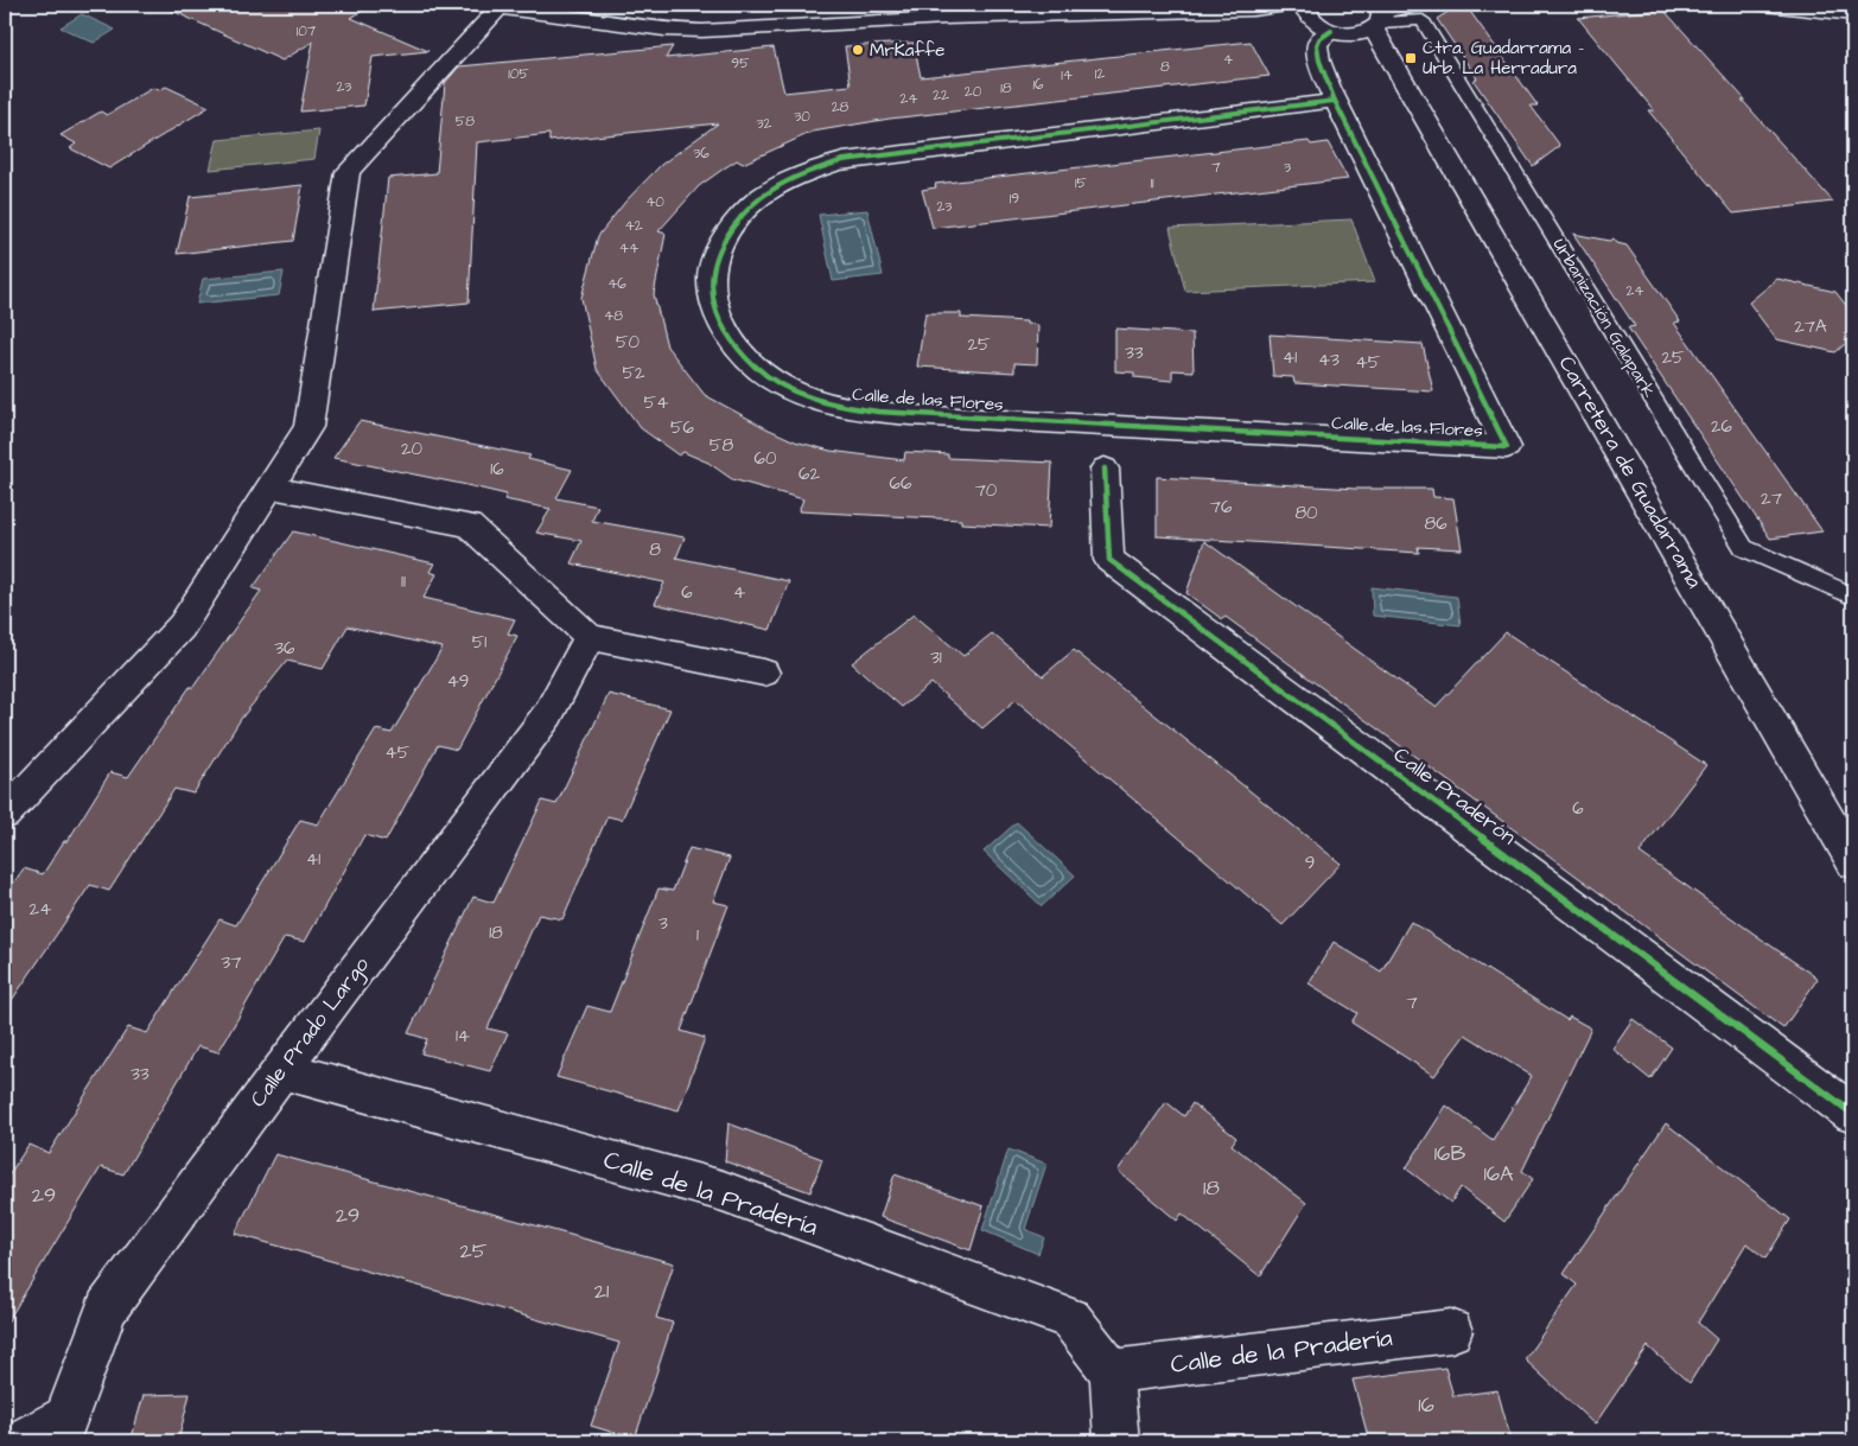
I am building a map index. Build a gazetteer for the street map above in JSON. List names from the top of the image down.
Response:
{
  "streets": {
    "street": [
      "Calle de las Flores",
      "Carretera de Guadarrama",
      "Calle Praderón",
      "Calle Prado Largo",
      "Calle de la Pradería"
    ],
    "lane": ["Urbanización Galapark"]
  },
  "crossings": [
    ["Urbanización Galapark", "Carretera de Guadarrama"],
    ["Calle de las Flores", "Carretera de Guadarrama"],
    ["Calle Prado Largo", "Calle de la Pradería"]
  ],
  "places": {
    "other": ["MrKaffe"],
    "transit": ["Ctra. Guadarrama - Urb. La Herradura"]
  },
  "house_numbers": [
    "107",
    "4",
    "95",
    "8",
    "105",
    "12",
    "14",
    "16",
    "23",
    "18",
    "20",
    "22",
    "24",
    "28",
    "30",
    "58",
    "32",
    "36",
    "7",
    "3",
    "15",
    "11",
    "19",
    "40",
    "23",
    "42",
    "44",
    "46",
    "24",
    "48",
    "27A",
    "50",
    "25",
    "33",
    "41",
    "25",
    "43",
    "45",
    "52",
    "54",
    "26",
    "56",
    "58",
    "20",
    "60",
    "16",
    "62",
    "66",
    "70",
    "27",
    "76",
    "80",
    "86",
    "8",
    "11",
    "6",
    "4",
    "51",
    "36",
    "31",
    "49",
    "45",
    "6",
    "41",
    "9",
    "24",
    "3",
    "18",
    "1",
    "37",
    "7",
    "14",
    "33",
    "16B",
    "16A",
    "18",
    "29",
    "29",
    "25",
    "21",
    "16"
  ]
}
